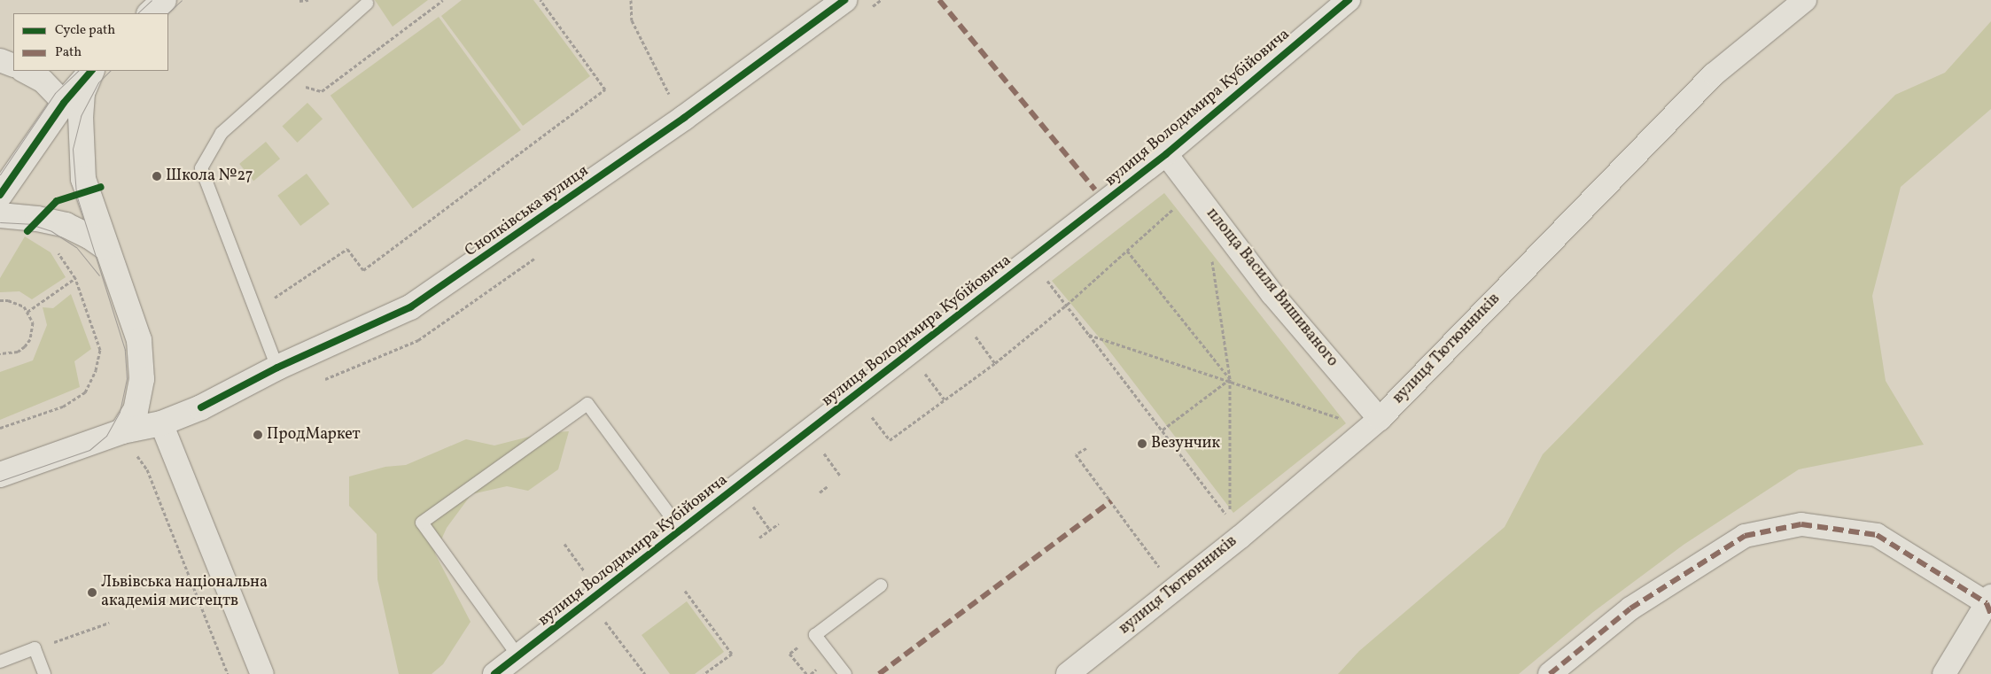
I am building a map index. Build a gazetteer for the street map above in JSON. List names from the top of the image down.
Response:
{
  "streets": {
    "main road": ["Снопківська вулиця"],
    "street": ["вулиця Володимира Кубійовича", "площа Василя Вишиваного", "вулиця Тютюнників"]
  },
  "crossings": [
    ["вулиця Володимира Кубійовича", "площа Василя Вишиваного"],
    ["площа Василя Вишиваного", "вулиця Тютюнників"]
  ],
  "places": [
    "Школа №27",
    "ПродМаркет",
    "Везунчик",
    "Львівська національна академія мистецтв"
  ],
  "legend": ["Cycle path", "Path"]
}
